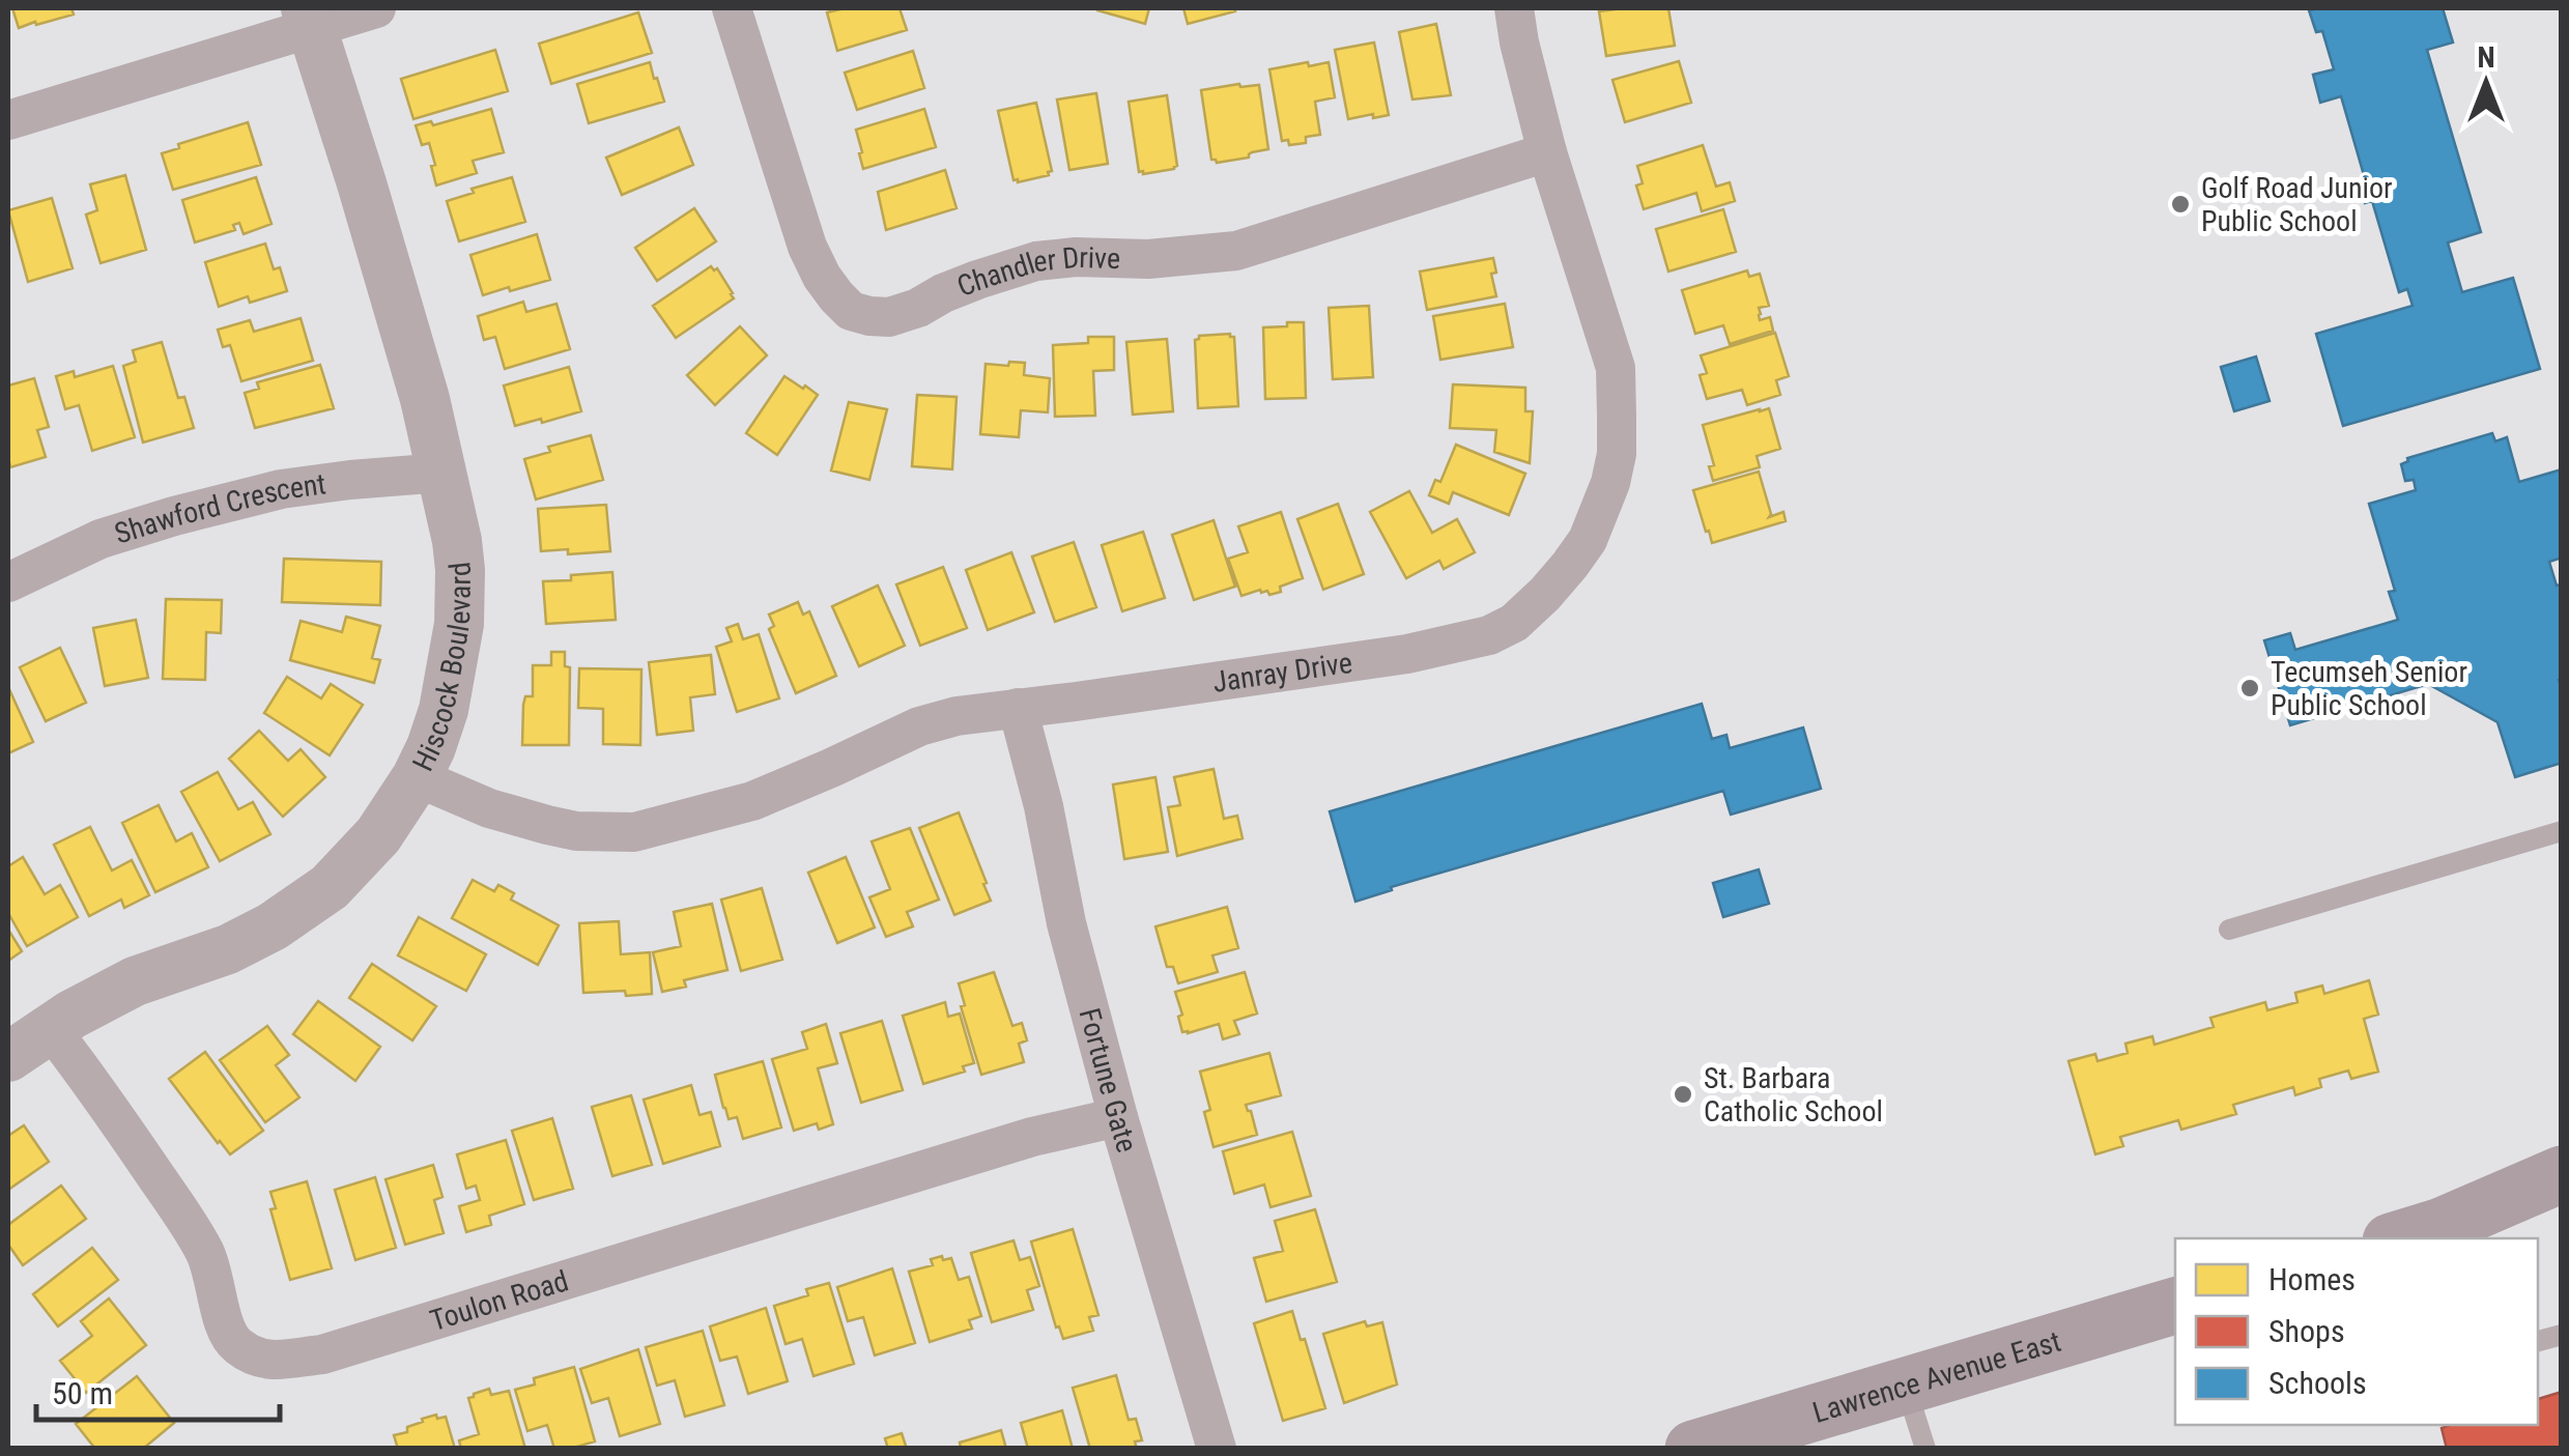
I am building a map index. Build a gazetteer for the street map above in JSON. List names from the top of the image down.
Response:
{
  "streets": {
    "main road": ["Lawrence Avenue East"],
    "street": [
      "Chandler Drive",
      "Shawford Crescent",
      "Hiscock Boulevard",
      "Janray Drive",
      "Fortune Gate",
      "Toulon Road"
    ]
  },
  "crossings": [
    ["Chandler Drive", "Janray Drive"],
    ["Shawford Crescent", "Hiscock Boulevard"],
    ["Hiscock Boulevard", "Janray Drive"],
    ["Hiscock Boulevard", "Toulon Road"],
    ["Janray Drive", "Fortune Gate"],
    ["Fortune Gate", "Toulon Road"]
  ],
  "places": ["Golf Road Junior Public School", "Tecumseh Senior Public School", "St. Barbara Catholic School"],
  "legend": ["Homes", "Shops", "Schools"],
  "scale_bar": "50 m",
  "north": "top"
}
